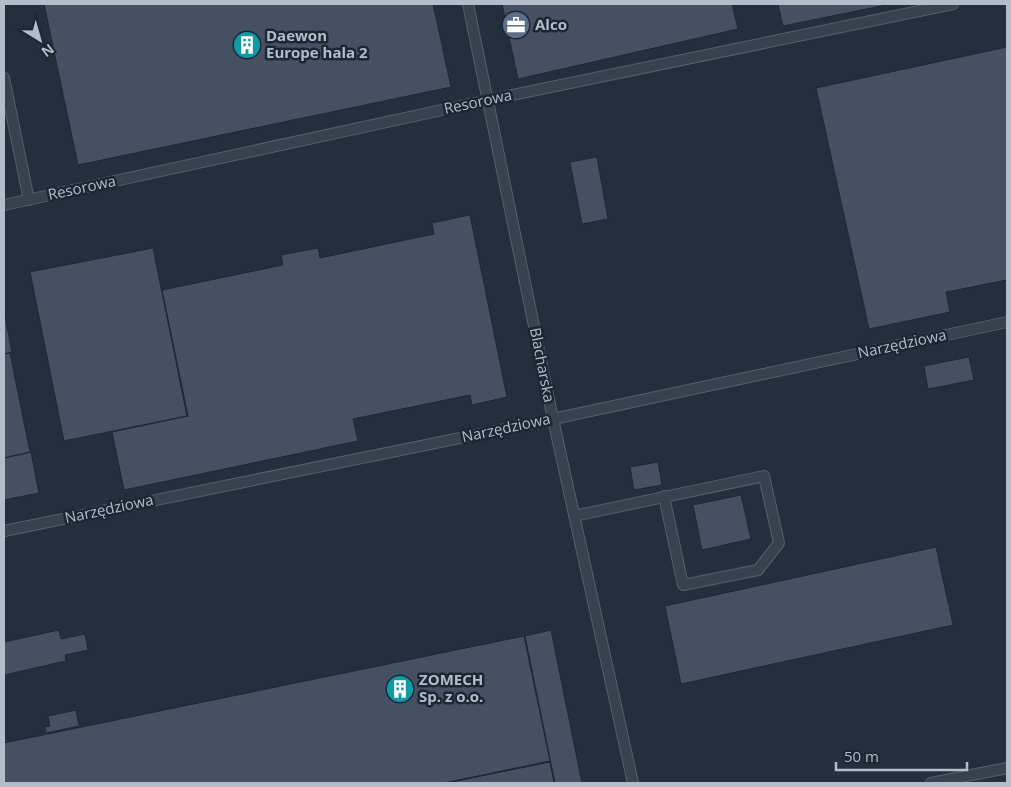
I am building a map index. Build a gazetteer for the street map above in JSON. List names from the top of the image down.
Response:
{
  "streets": {
    "lane": ["Resorowa", "Narzędziowa", "Blacharska"]
  },
  "crossings": [
    ["Resorowa", "Blacharska"],
    ["Narzędziowa", "Blacharska"]
  ],
  "places": {
    "office": ["Alco"],
    "building": ["Daewon Europe hala 2", "ZOMECH Sp. z o.o."]
  },
  "scale_bar": "50 m",
  "north": "bottom right"
}
